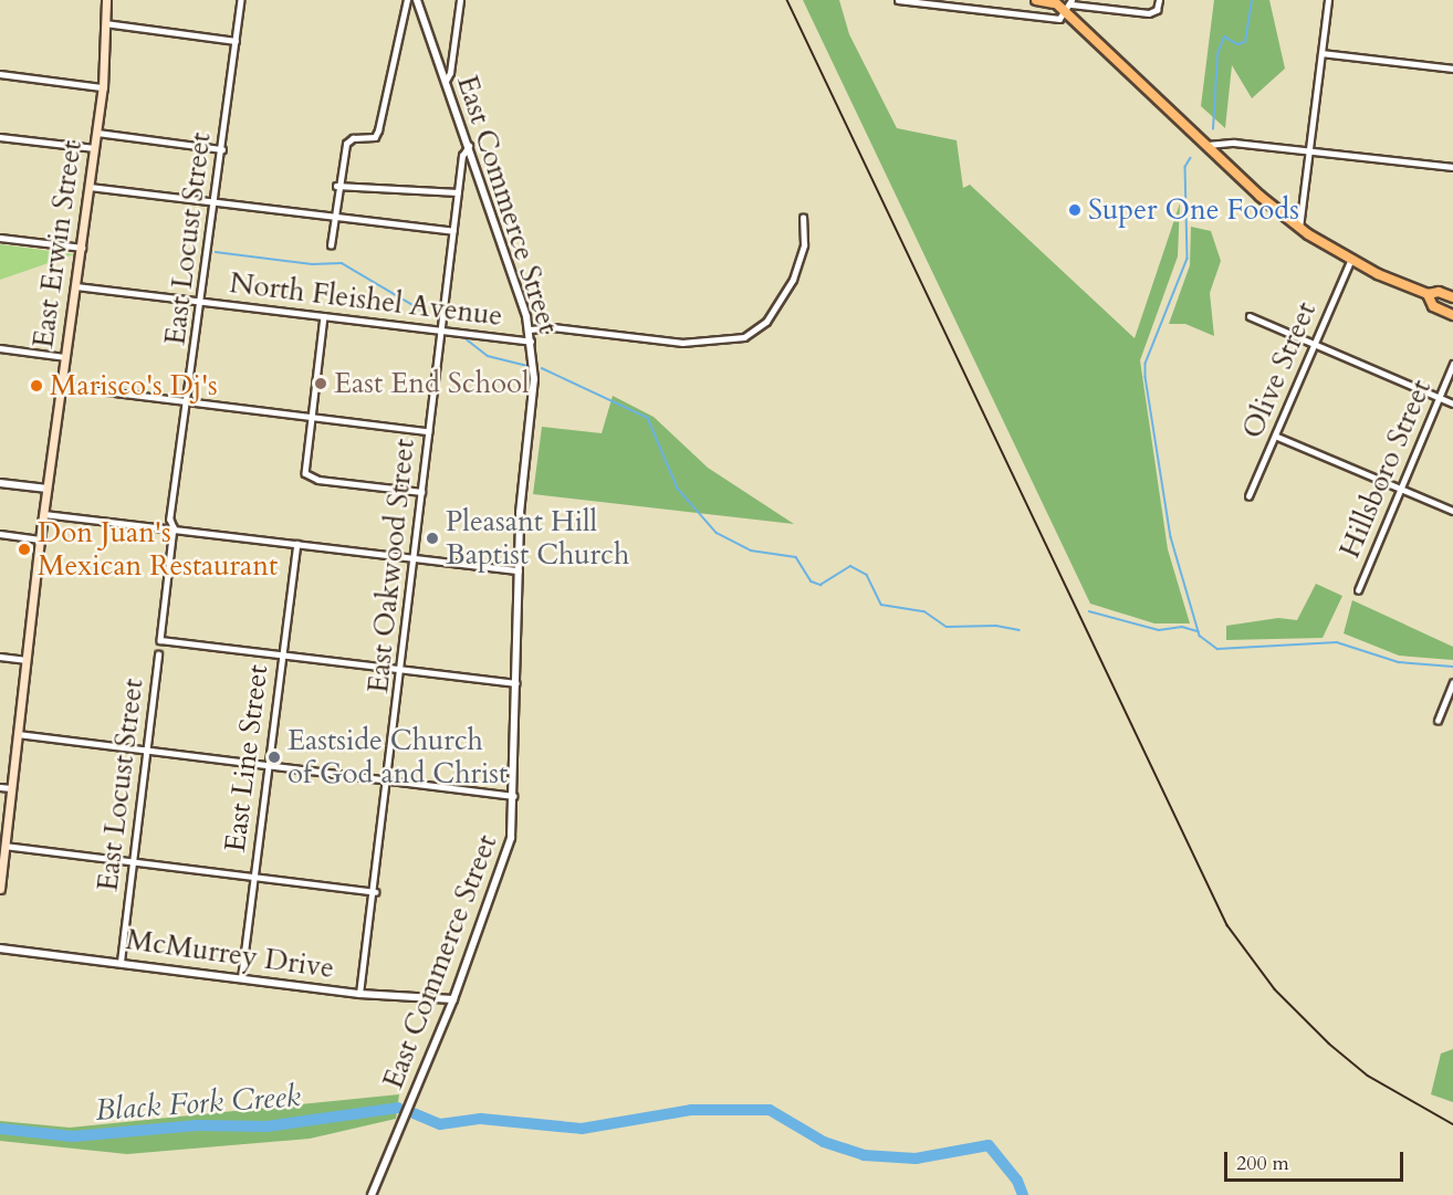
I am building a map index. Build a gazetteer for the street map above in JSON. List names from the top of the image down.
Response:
{
  "streets": {
    "main road": ["East Erwin Street"],
    "street": [
      "East Commerce Street",
      "East Locust Street",
      "North Fleishel Avenue",
      "Olive Street",
      "Hillsboro Street",
      "East Oakwood Street",
      "East Line Street",
      "McMurrey Drive"
    ]
  },
  "crossings": [
    ["East Commerce Street", "North Fleishel Avenue"],
    ["East Commerce Street", "East Oakwood Street"],
    ["East Commerce Street", "McMurrey Drive"],
    ["East Locust Street", "North Fleishel Avenue"],
    ["East Locust Street", "East Line Street"],
    ["East Locust Street", "McMurrey Drive"],
    ["East Erwin Street", "North Fleishel Avenue"],
    ["North Fleishel Avenue", "East Oakwood Street"],
    ["East Oakwood Street", "McMurrey Drive"],
    ["East Line Street", "McMurrey Drive"]
  ],
  "water": ["Black Fork Creek"],
  "places": [
    "Super One Foods",
    "East End School",
    "Marisco's Dj's",
    "Pleasant Hill Baptist Church",
    "Don Juan's Mexican Restaurant",
    "Eastside Church of God and Christ"
  ],
  "scale_bar": "200 m"
}
